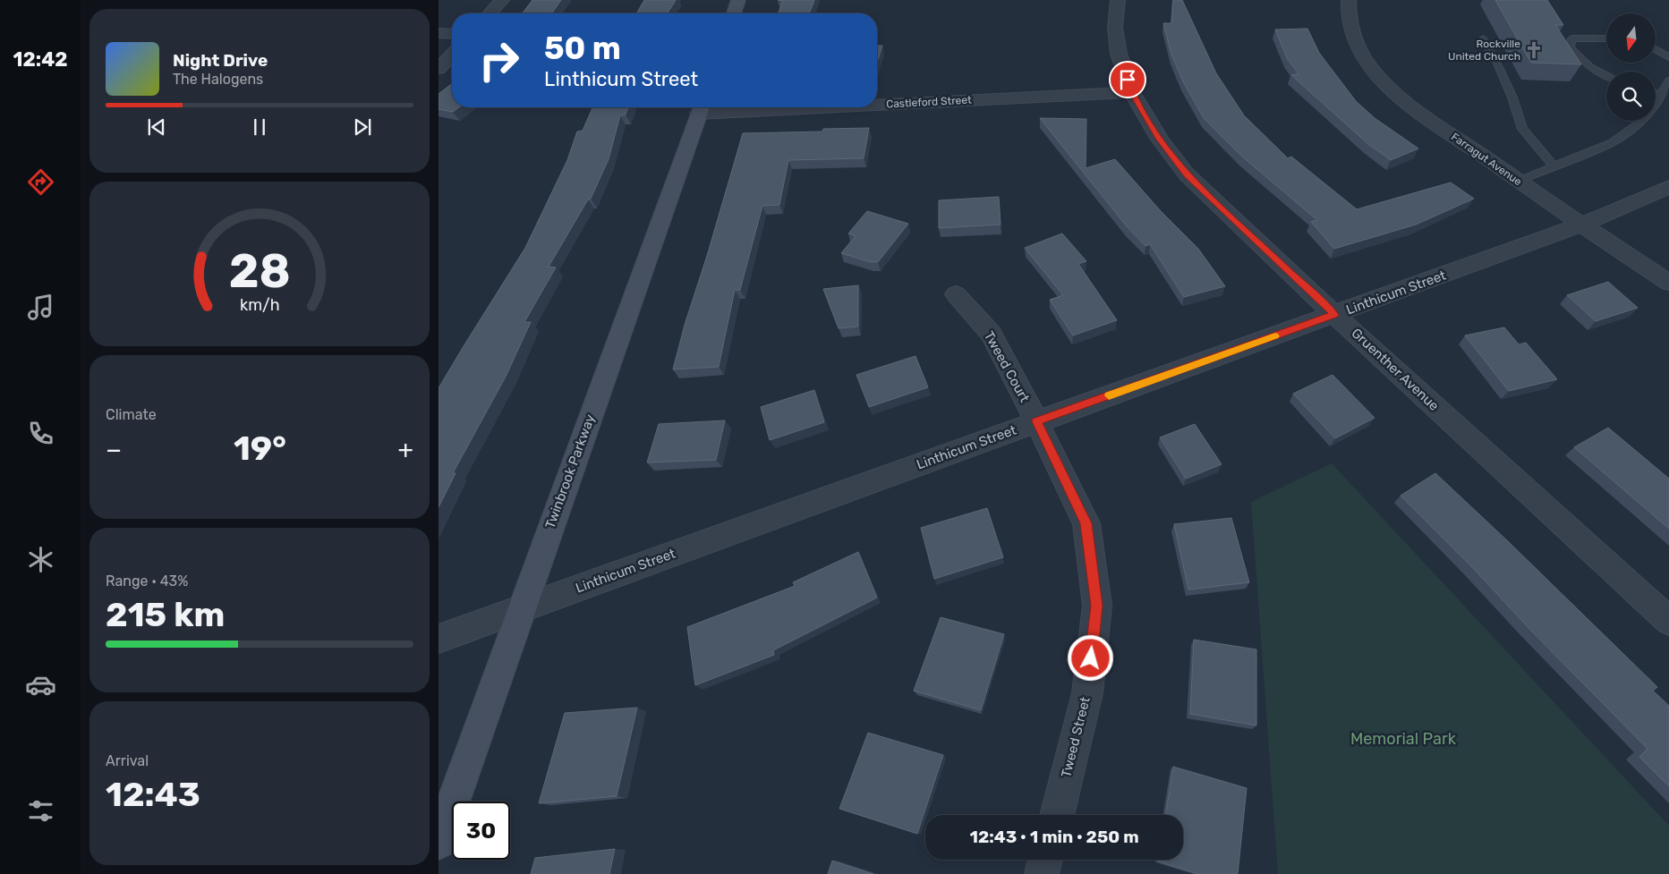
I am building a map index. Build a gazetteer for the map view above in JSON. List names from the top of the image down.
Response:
{
  "streets": {
    "street": [
      "Castleford Street",
      "Farragut Avenue",
      "Linthicum Street",
      "Tweed Court",
      "Gruenther Avenue",
      "Twinbrook Parkway",
      "Tweed Street"
    ]
  },
  "crossings": [
    ["Castleford Street", "Gruenther Avenue"],
    ["Farragut Avenue", "Linthicum Street"],
    ["Linthicum Street", "Tweed Court"],
    ["Linthicum Street", "Gruenther Avenue"],
    ["Linthicum Street", "Twinbrook Parkway"],
    ["Linthicum Street", "Tweed Street"],
    ["Tweed Court", "Tweed Street"]
  ],
  "parks": ["Memorial Park"],
  "places": {
    "church": ["Rockville United Church"]
  },
  "north": "bottom",
  "page": {
    "tabs": "12:42",
    "turn": ["50 m", "Linthicum Street"],
    "song": ["Night Drive", "The Halogens"],
    "tile": [
      "Climate",
      ["Range · 43%", "215 km"],
      ["Arrival", "12:43"]
    ],
    "heat": ["−", "19°", "+"],
    "limit": "30",
    "trip": "12:43 · 1 min · 250 m",
    "gauge": ["28", "km/h"]
  }
}
